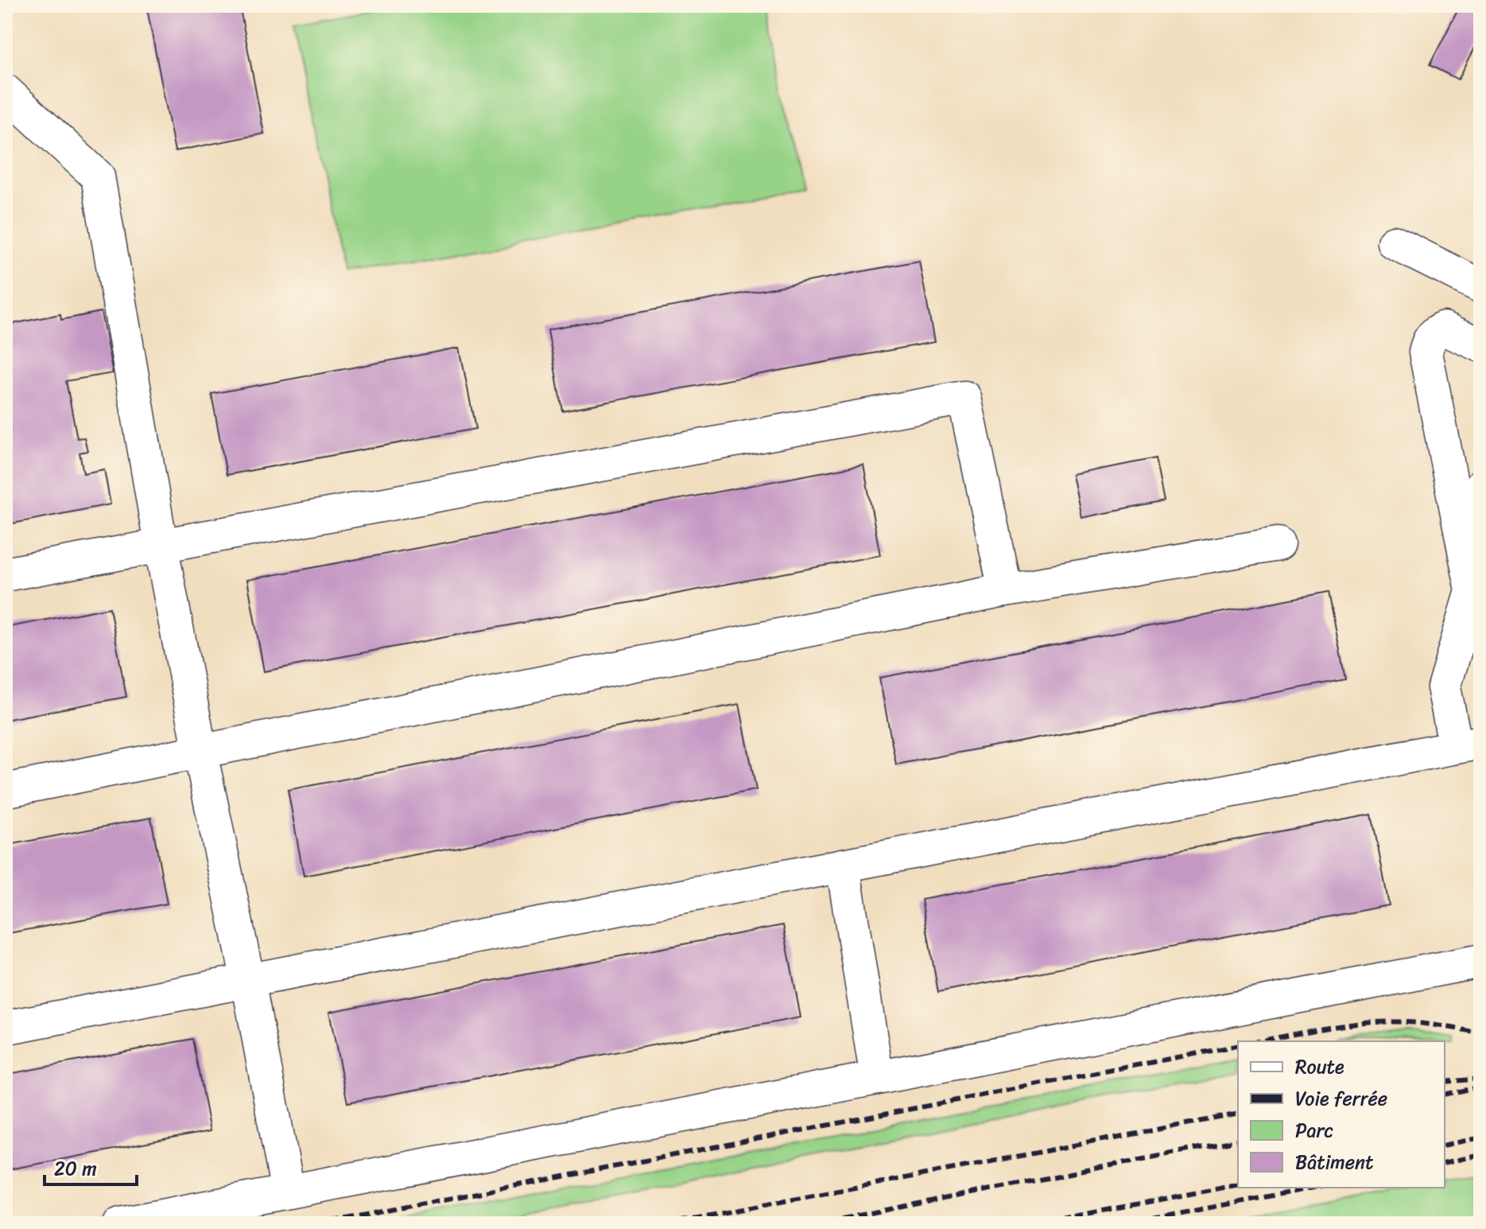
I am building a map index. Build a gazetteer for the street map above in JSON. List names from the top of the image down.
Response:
{
  "legend": [
    "Route",
    "Voie ferrée",
    "Parc",
    "Bâtiment"
  ],
  "scale_bar": "20 m"
}
